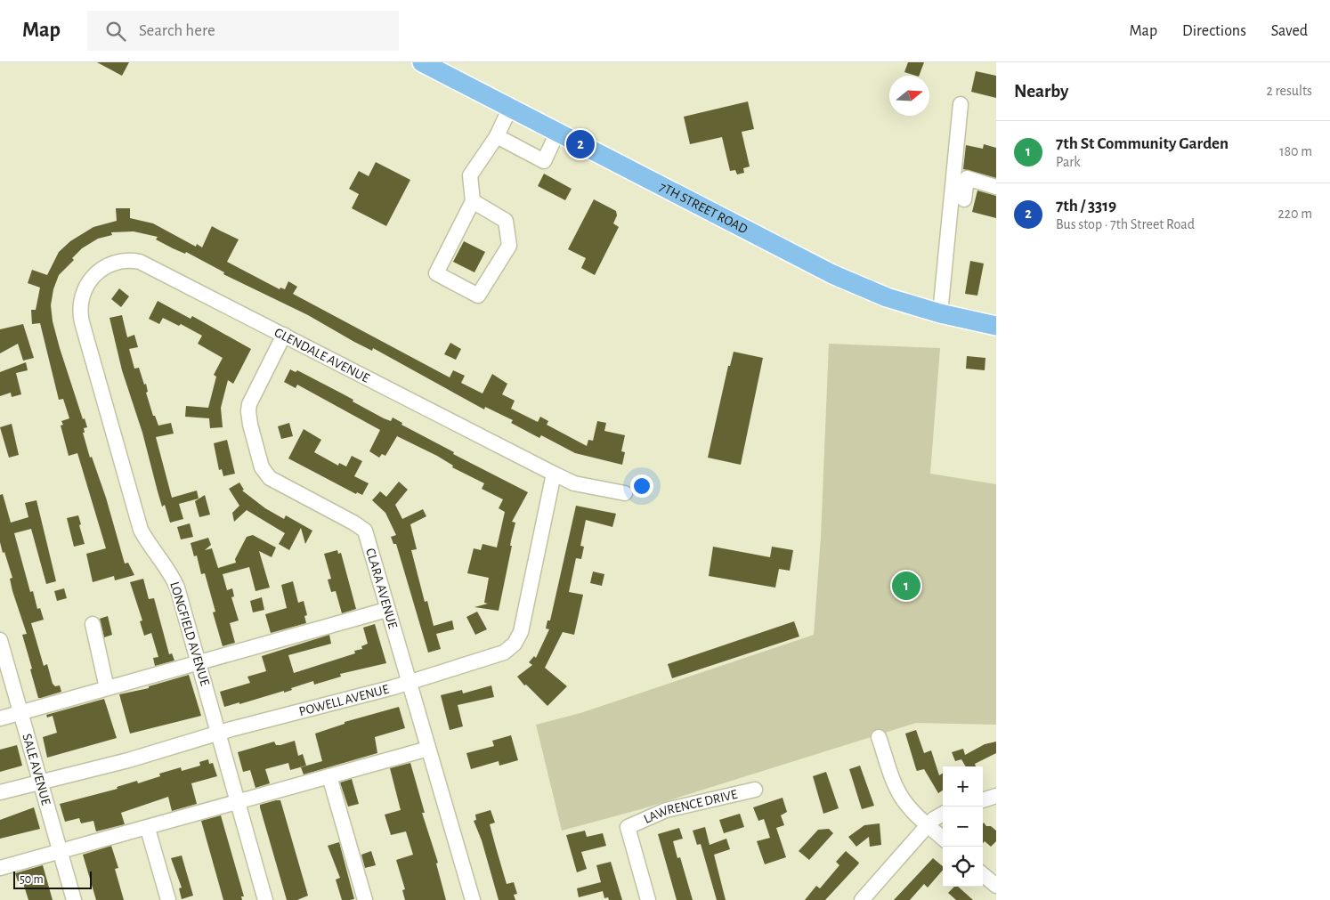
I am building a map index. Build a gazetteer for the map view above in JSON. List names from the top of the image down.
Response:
{
  "streets": {
    "main road": ["7TH STREET ROAD"],
    "street": [
      "GLENDALE AVENUE",
      "CLARA AVENUE",
      "LONGFIELD AVENUE",
      "POWELL AVENUE",
      "SALE AVENUE",
      "LAWRENCE DRIVE"
    ]
  },
  "crossings": [
    ["GLENDALE AVENUE", "CLARA AVENUE"],
    ["GLENDALE AVENUE", "LONGFIELD AVENUE"],
    ["GLENDALE AVENUE", "POWELL AVENUE"],
    ["CLARA AVENUE", "POWELL AVENUE"],
    ["LONGFIELD AVENUE", "POWELL AVENUE"],
    ["POWELL AVENUE", "SALE AVENUE"]
  ],
  "scale_bar": "50 m",
  "north": "right",
  "page": {
    "header": "Map",
    "search": "Search here",
    "nav": ["Map", "Directions", "Saved"],
    "heading": ["Nearby", "2 results"],
    "list": [
      {
        "mark": "1",
        "name": "7th St Community Garden",
        "note": "Park",
        "value": "180 m"
      },
      {
        "mark": "2",
        "name": "7th / 3319",
        "note": "Bus stop · 7th Street Road",
        "value": "220 m"
      }
    ],
    "pins": ["2", "1"],
    "map_buttons": ["+", "−"],
    "scale": "50 m"
  }
}
